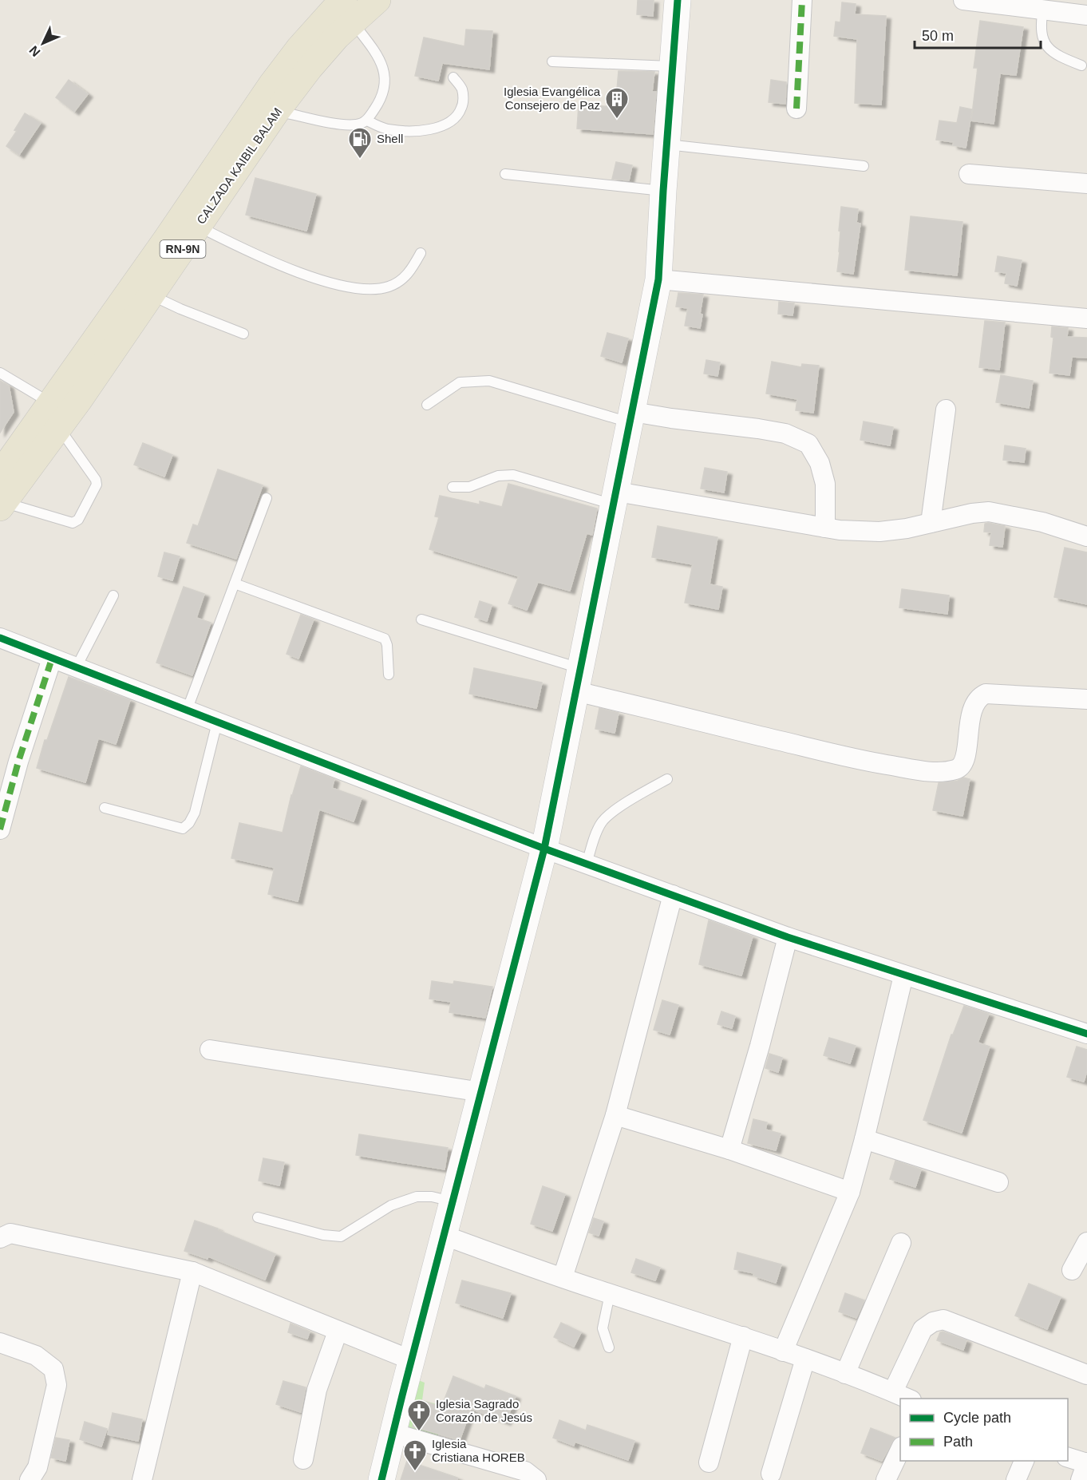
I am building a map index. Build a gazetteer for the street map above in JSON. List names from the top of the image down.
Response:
{
  "streets": {
    "main road": ["CALZADA KAIBIL BALAM", "RN-9N"]
  },
  "places": {
    "building": ["Iglesia Evangélica Consejero de Paz"],
    "fuel station": ["Shell"],
    "church": ["Iglesia Sagrado Corazón de Jesús", "Iglesia Cristiana HOREB"]
  },
  "legend": ["Cycle path", "Path"],
  "scale_bar": "50 m",
  "north": "bottom left"
}
